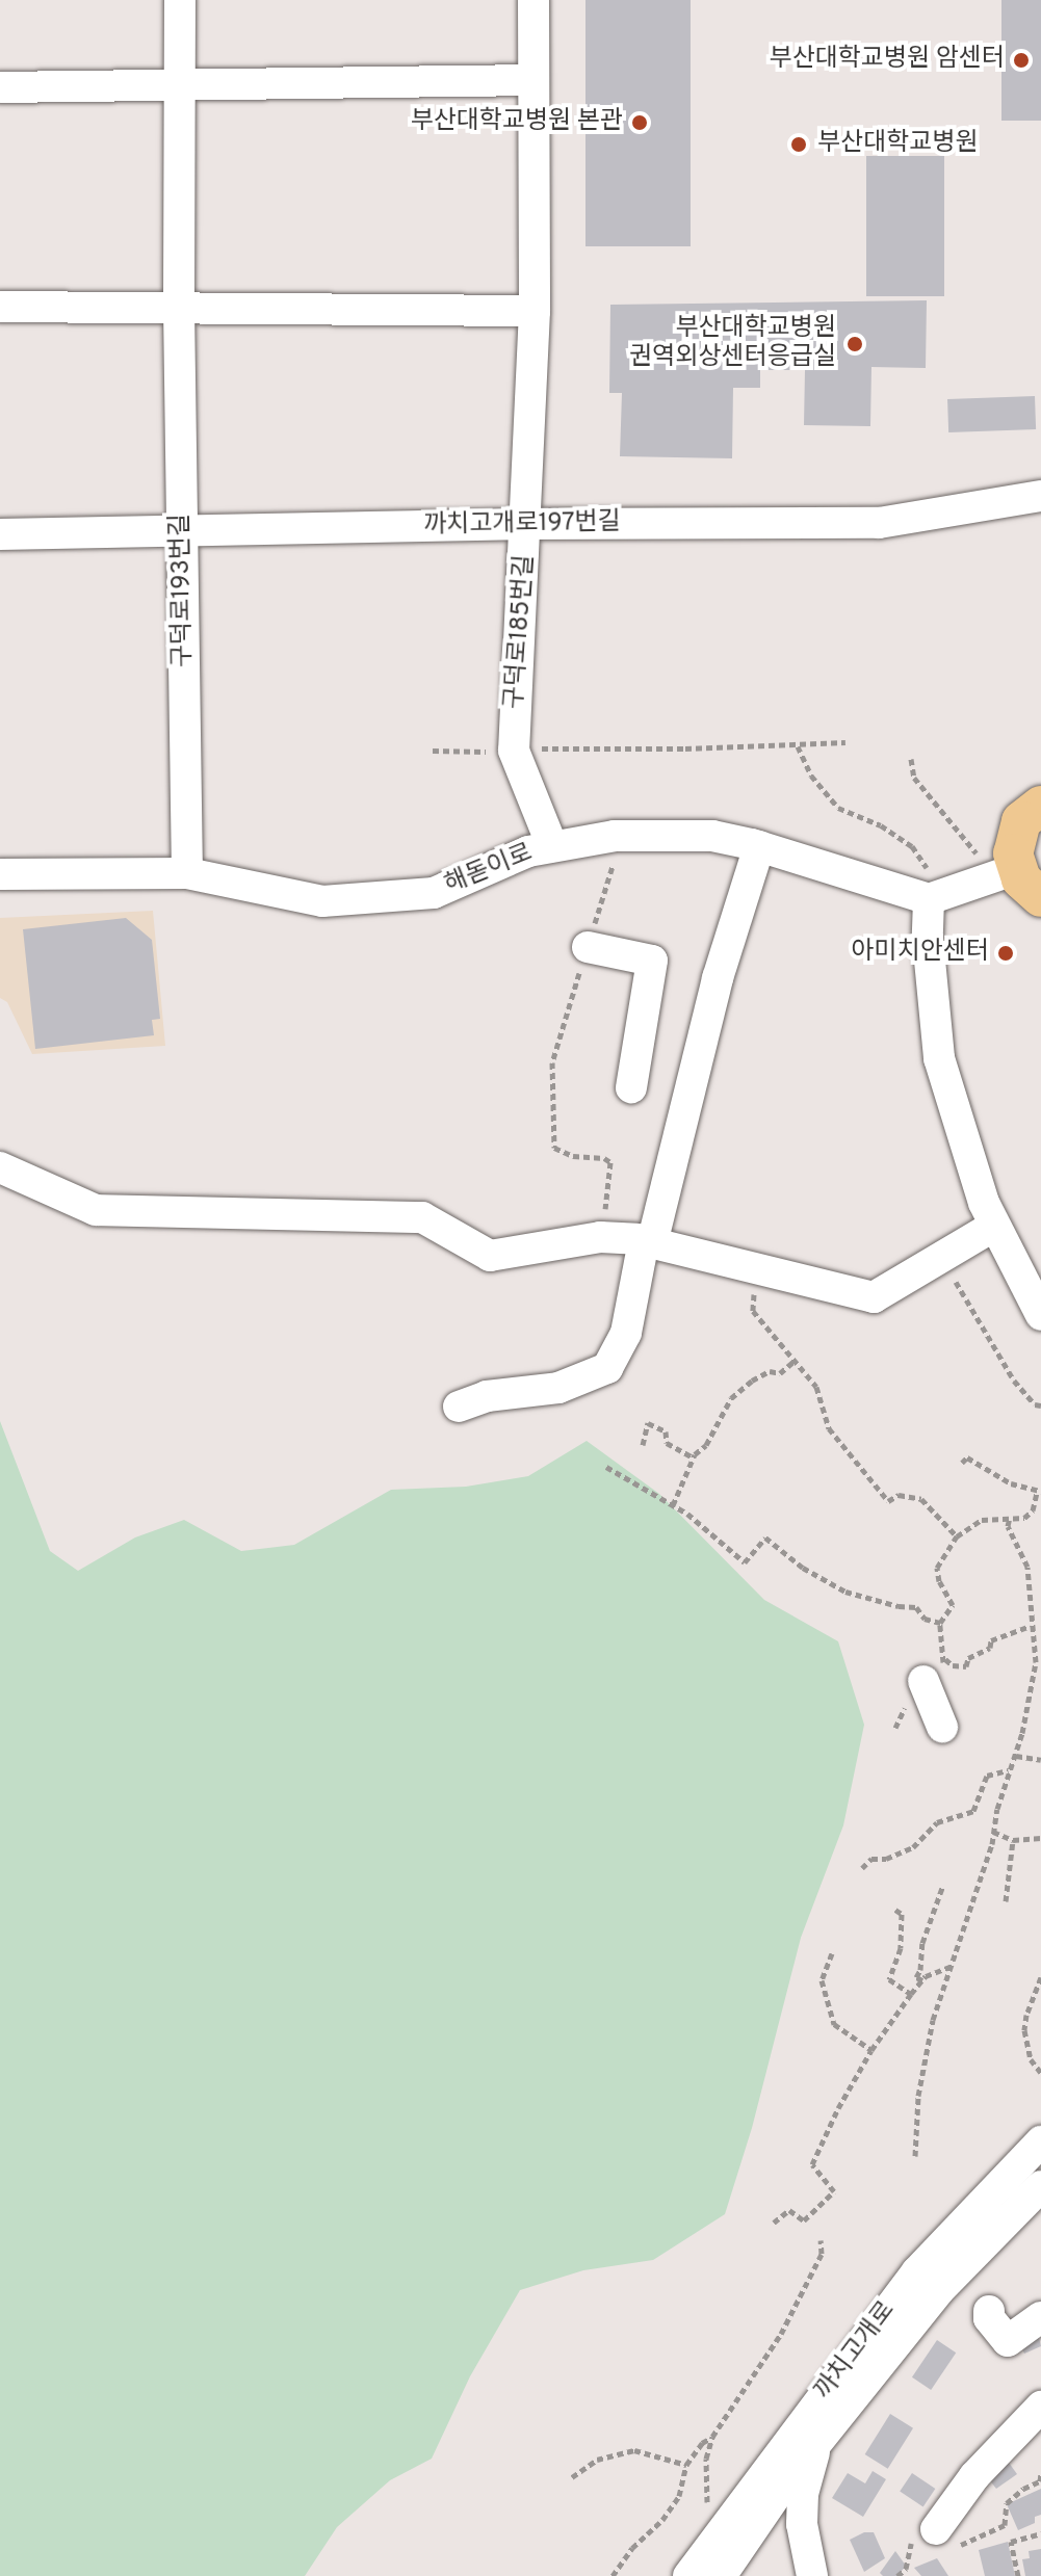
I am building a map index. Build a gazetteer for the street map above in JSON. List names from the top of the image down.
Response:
{
  "streets": {
    "street": [
      "까치고개로197번길",
      "구덕로193번길",
      "구덕로185번길",
      "해돋이로",
      "까치고개로"
    ]
  },
  "crossings": [
    ["까치고개로197번길", "구덕로193번길"],
    ["까치고개로197번길", "구덕로185번길"],
    ["구덕로193번길", "해돋이로"],
    ["구덕로185번길", "해돋이로"]
  ],
  "places": [
    "부산대학교병원 암센터",
    "부산대학교병원 본관",
    "부산대학교병원",
    "부산대학교병원 권역외상센터응급실",
    "아미치안센터"
  ]
}
